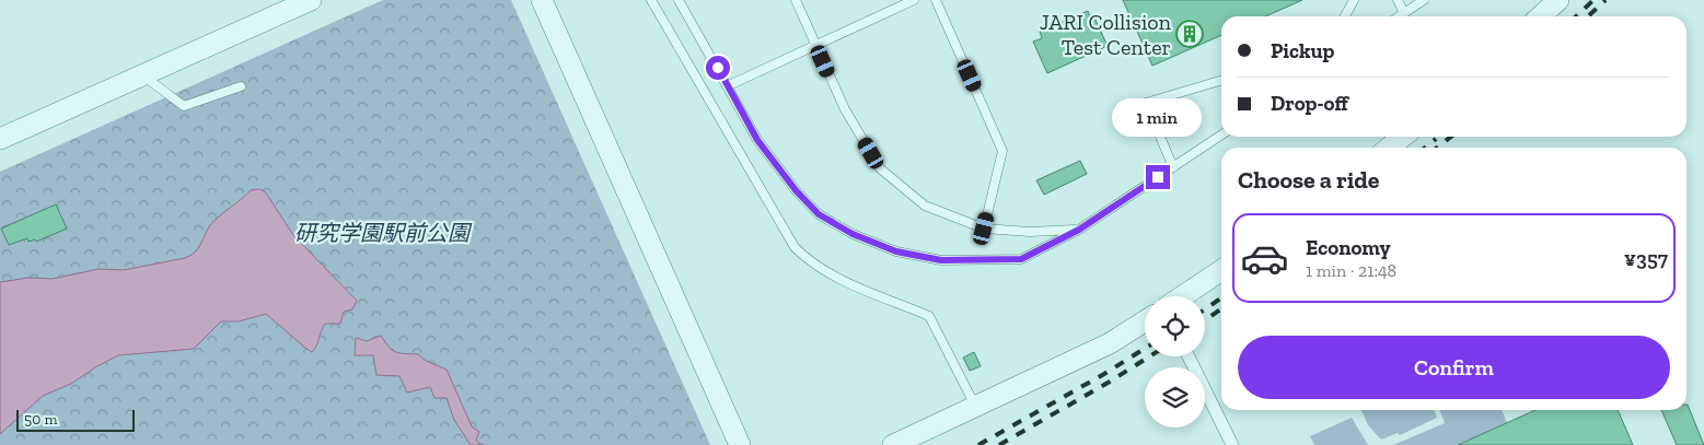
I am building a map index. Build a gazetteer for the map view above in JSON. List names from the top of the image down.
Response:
{
  "parks": ["研究学園駅前公園"],
  "places": {
    "building": ["JARI Collision Test Center"]
  },
  "scale_bar": "50 m",
  "page": {
    "banner": ["Pickup", "Drop-off"],
    "bubble": "1 min",
    "heading": "Choose a ride",
    "list": [
      {
        "name": "Economy",
        "note": "1 min · 21:48",
        "value": "¥357"
      }
    ],
    "buttons": "Confirm",
    "scale": "50 m"
  }
}
